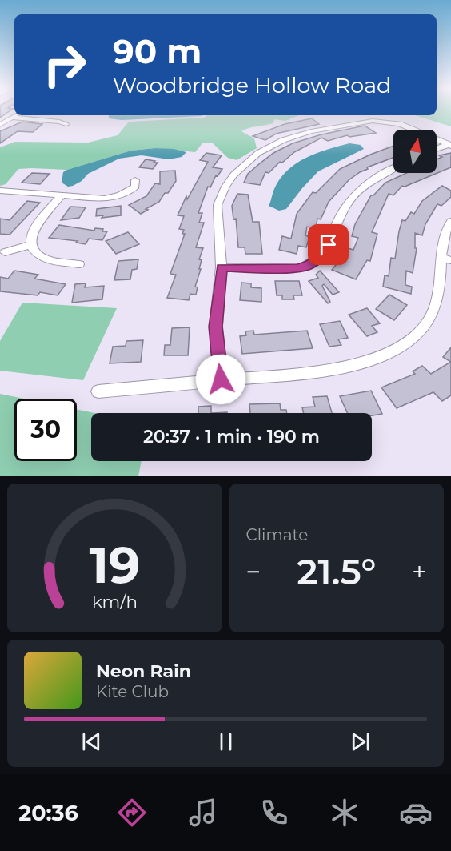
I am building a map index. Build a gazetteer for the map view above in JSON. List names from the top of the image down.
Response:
{
  "north": "top",
  "page": {
    "turn": ["90 m", "Woodbridge Hollow Road"],
    "limit": "30",
    "trip": "20:37 · 1 min · 190 m",
    "tile": "Climate",
    "heat": ["−", "21.5°", "+"],
    "song": ["Neon Rain", "Kite Club"],
    "tabs": "20:36",
    "gauge": ["19", "km/h"]
  }
}
